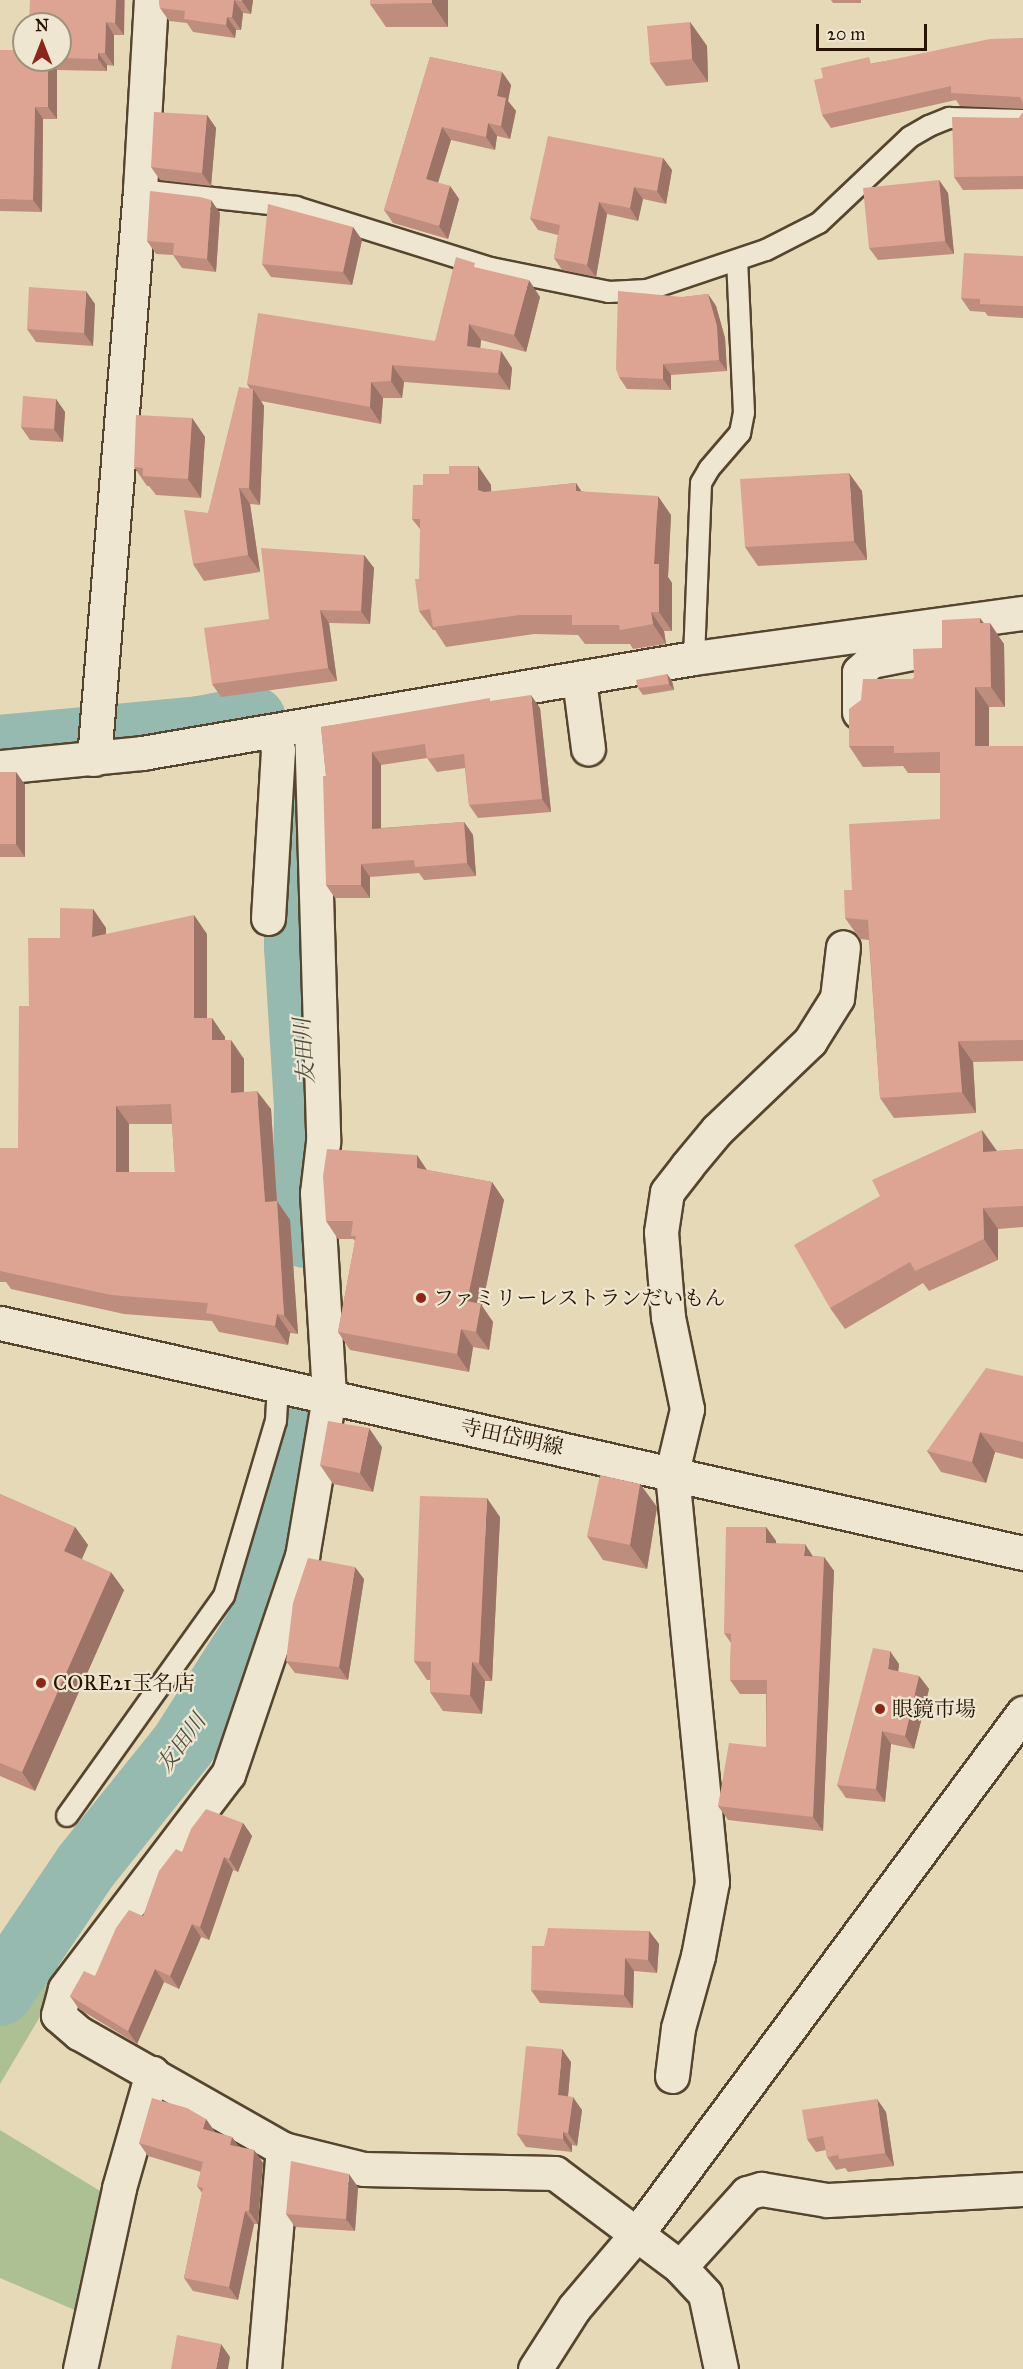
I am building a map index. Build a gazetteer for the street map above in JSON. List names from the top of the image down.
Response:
{
  "streets": {
    "street": ["寺田岱明線"]
  },
  "water": ["友田川"],
  "places": ["ファミリーレストランだいもん", "CORE21玉名店", "眼鏡市場"],
  "scale_bar": "20 m",
  "north": "top"
}
